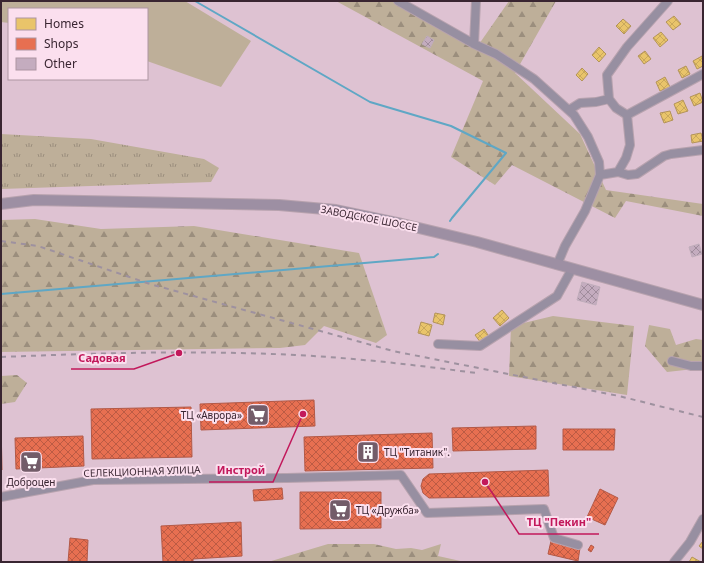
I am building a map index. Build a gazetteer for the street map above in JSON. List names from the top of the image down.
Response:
{
  "streets": {
    "main road": ["ЗАВОДСКОЕ ШОССЕ"],
    "street": ["СЕЛЕКЦИОННАЯ УЛИЦА"]
  },
  "places": {
    "other": ["Садовая", "Инстрой", "ТЦ \"Пекин\""],
    "supermarket": ["ТЦ «Аврора»", "Доброцен", "ТЦ «Дружба»"],
    "building": ["ТЦ \"Титаник\"."]
  },
  "legend": ["Homes", "Shops", "Other"]
}
